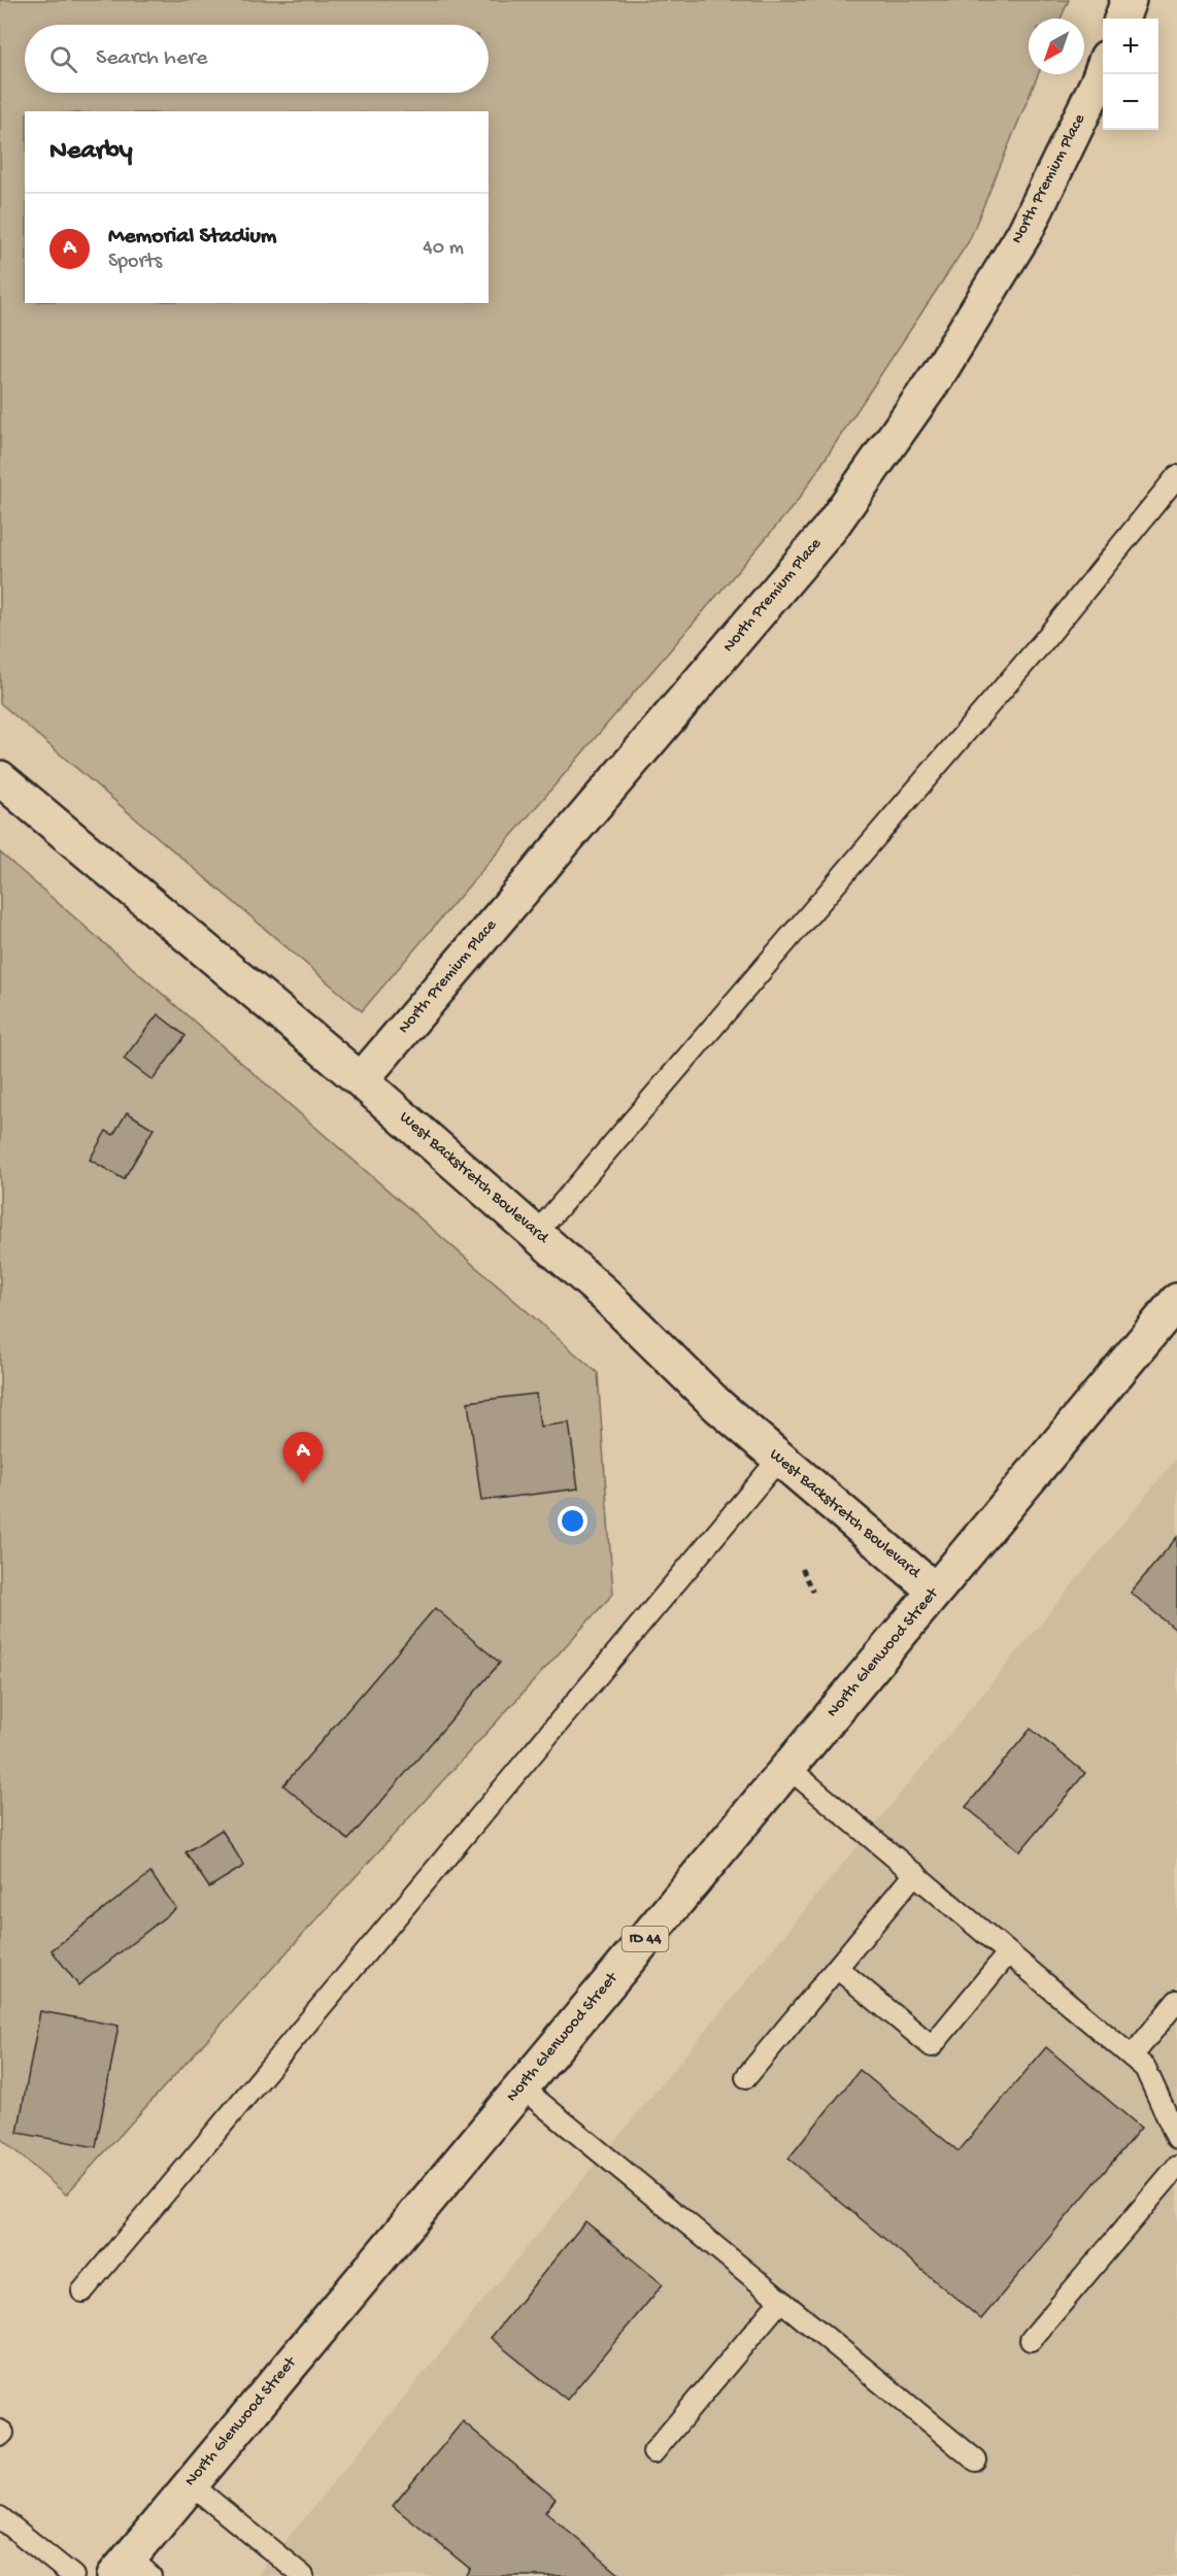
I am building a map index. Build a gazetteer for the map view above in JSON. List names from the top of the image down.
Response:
{
  "streets": {
    "street": [
      "North Premium Place",
      "West Backstretch Boulevard",
      "North Glenwood Street",
      "ID 44"
    ]
  },
  "crossings": [
    ["North Premium Place", "West Backstretch Boulevard"],
    ["West Backstretch Boulevard", "North Glenwood Street"]
  ],
  "north": "bottom left",
  "page": {
    "map_buttons": ["+", "−"],
    "search": "Search here",
    "heading": "Nearby",
    "list": [
      {
        "mark": "A",
        "name": "Memorial Stadium",
        "note": "Sports",
        "value": "40 m"
      }
    ],
    "pins": "A"
  }
}
